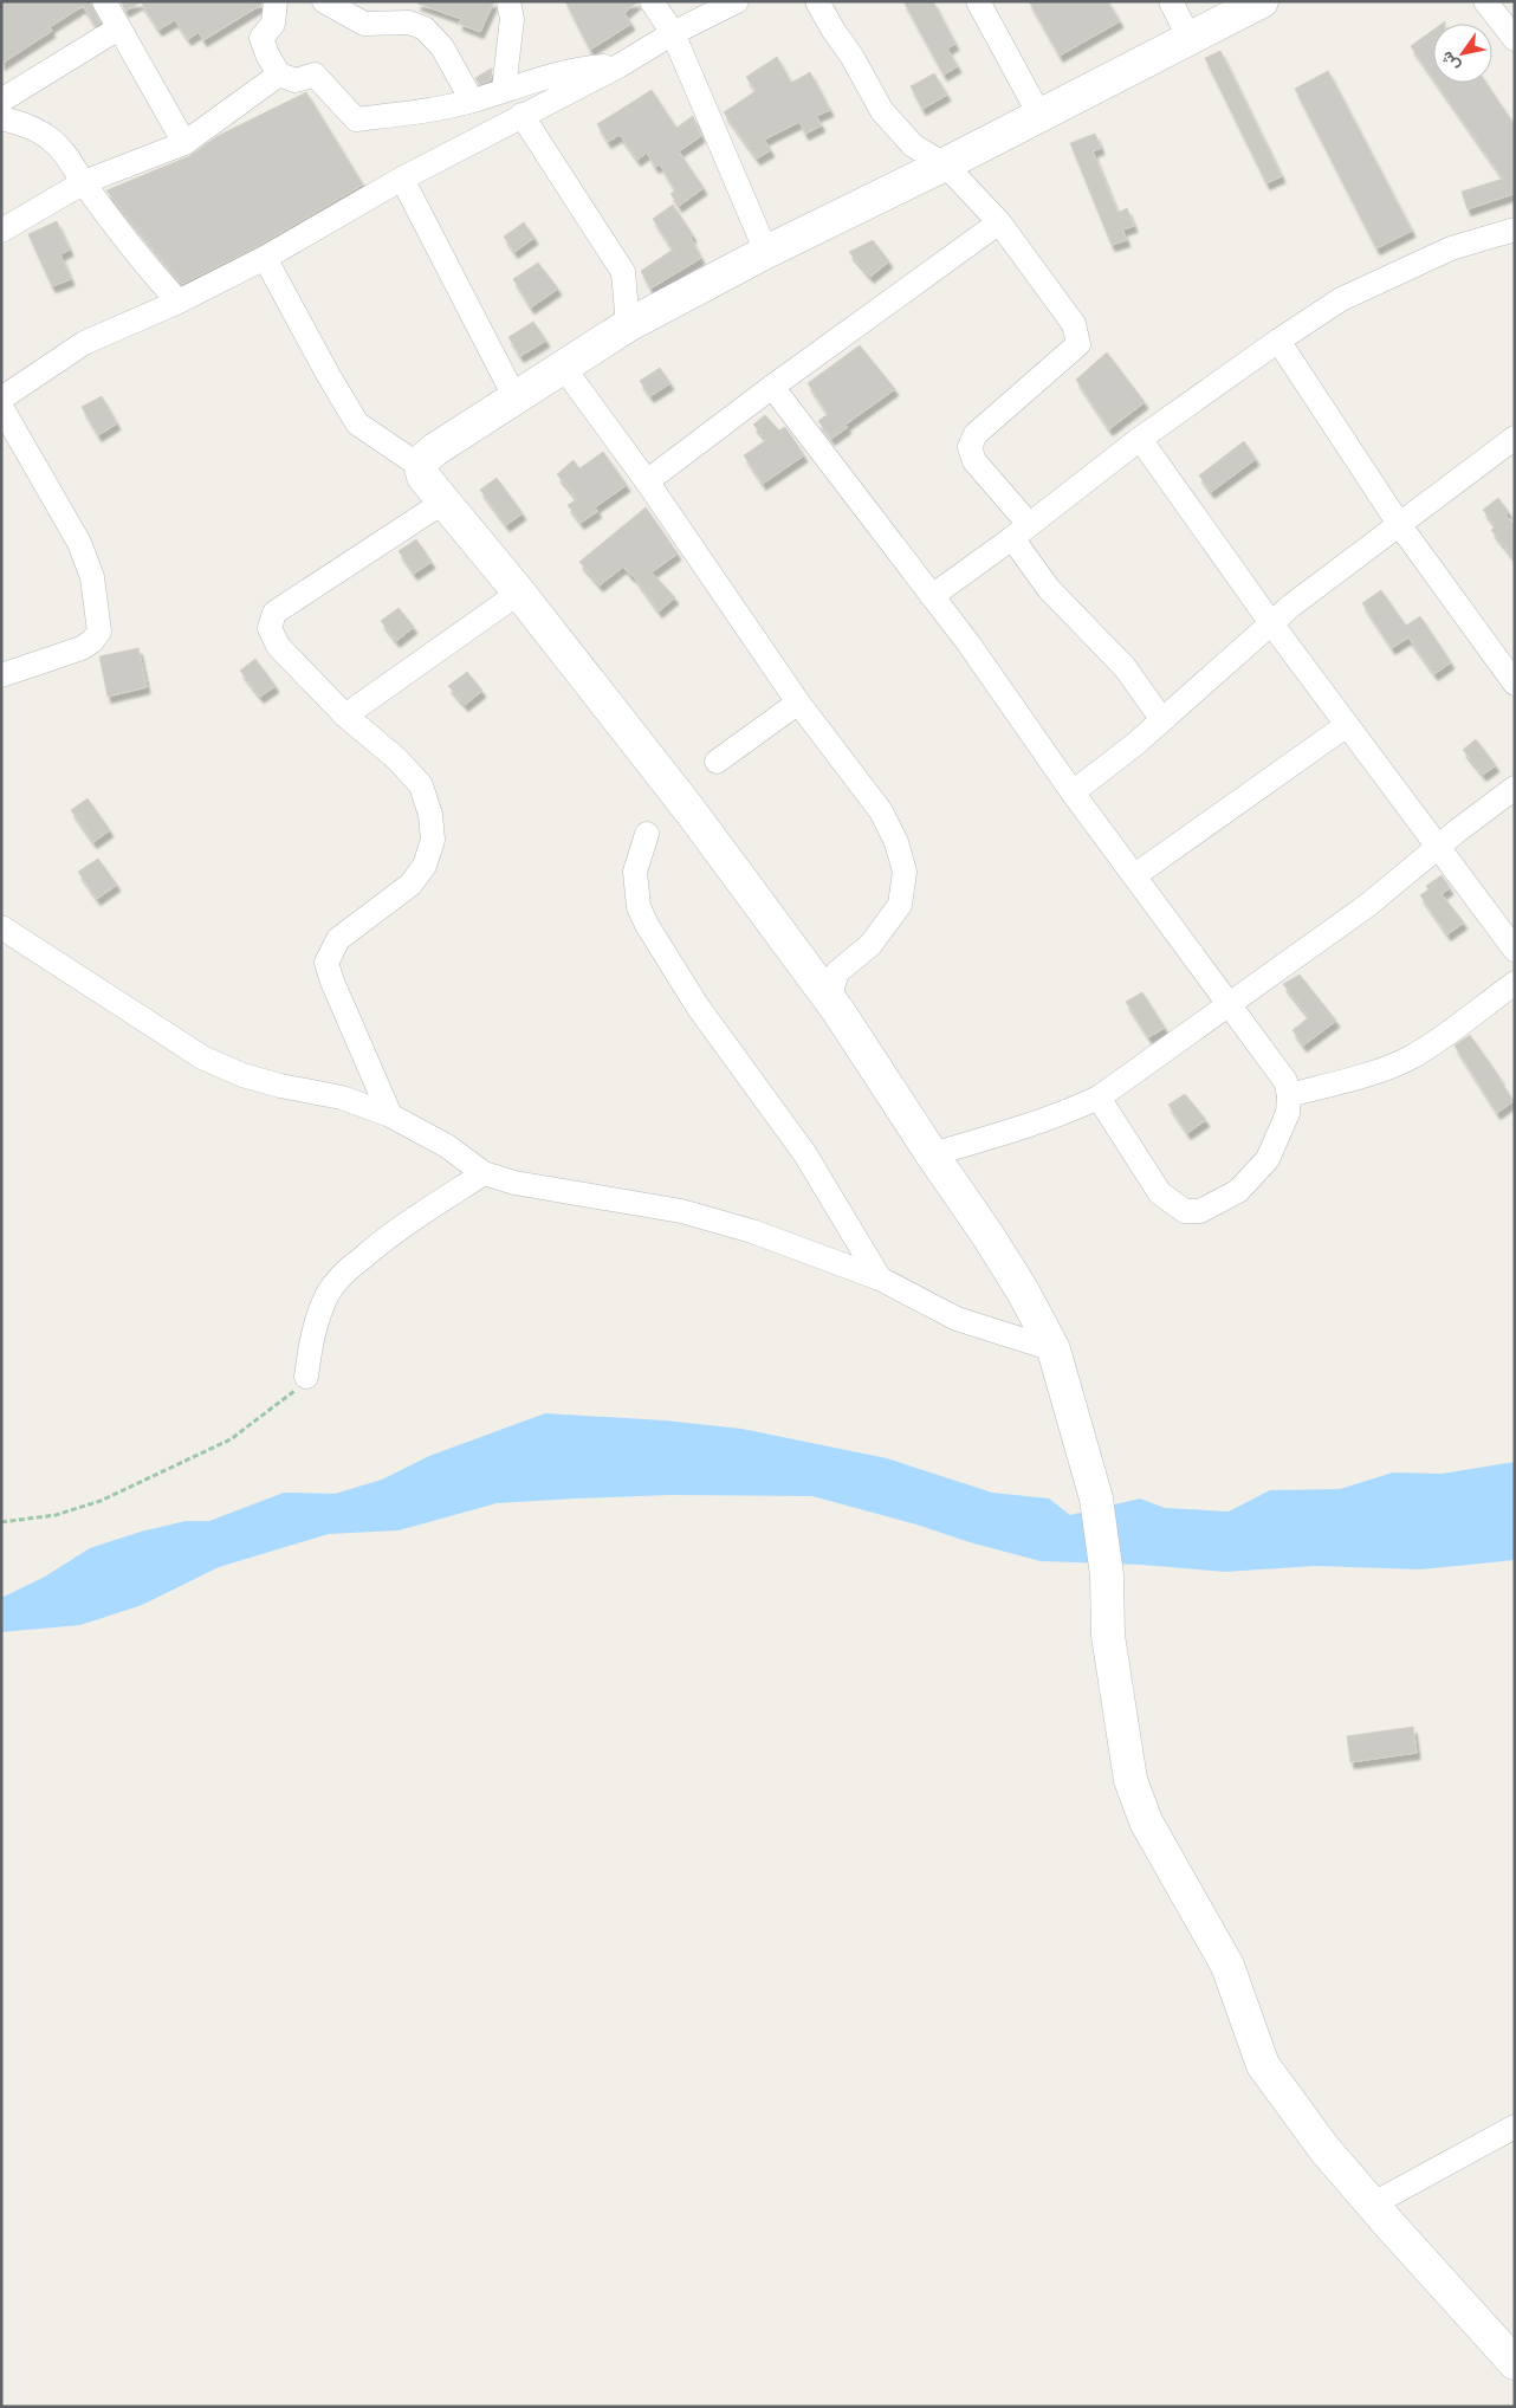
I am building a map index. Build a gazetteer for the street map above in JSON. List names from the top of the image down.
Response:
{
  "north": "bottom left"
}
